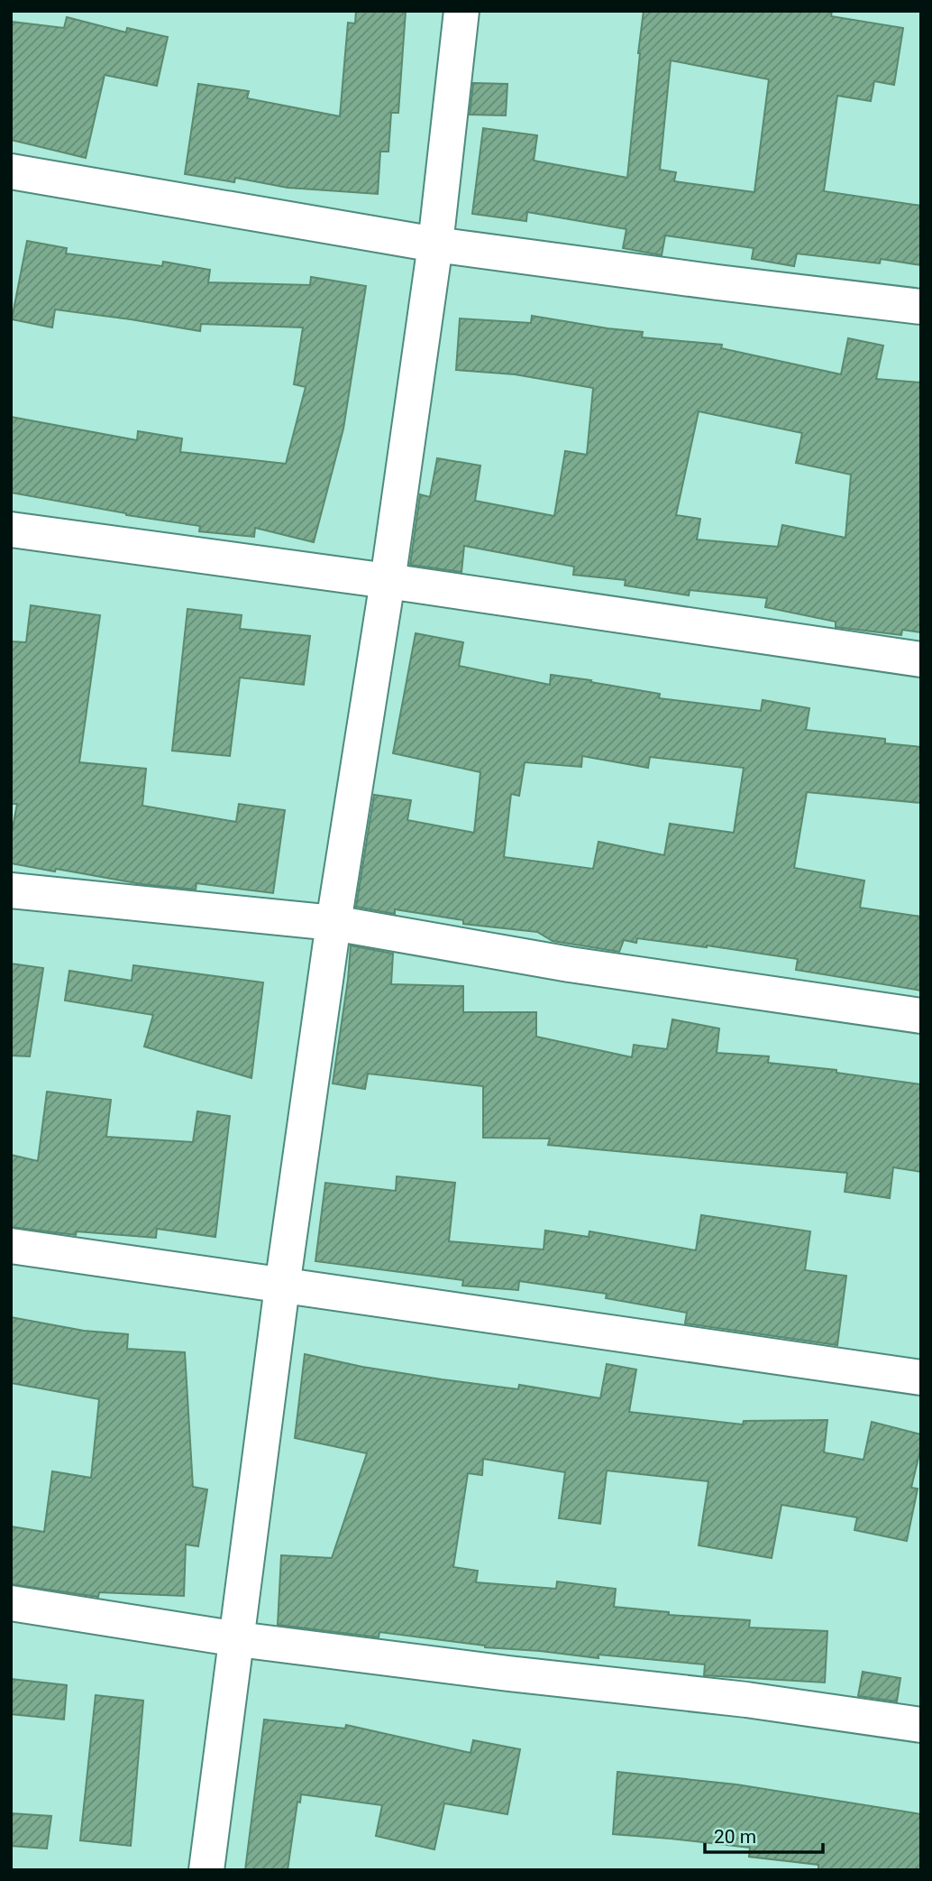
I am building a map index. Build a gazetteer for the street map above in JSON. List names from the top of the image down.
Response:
{
  "scale_bar": "20 m"
}
